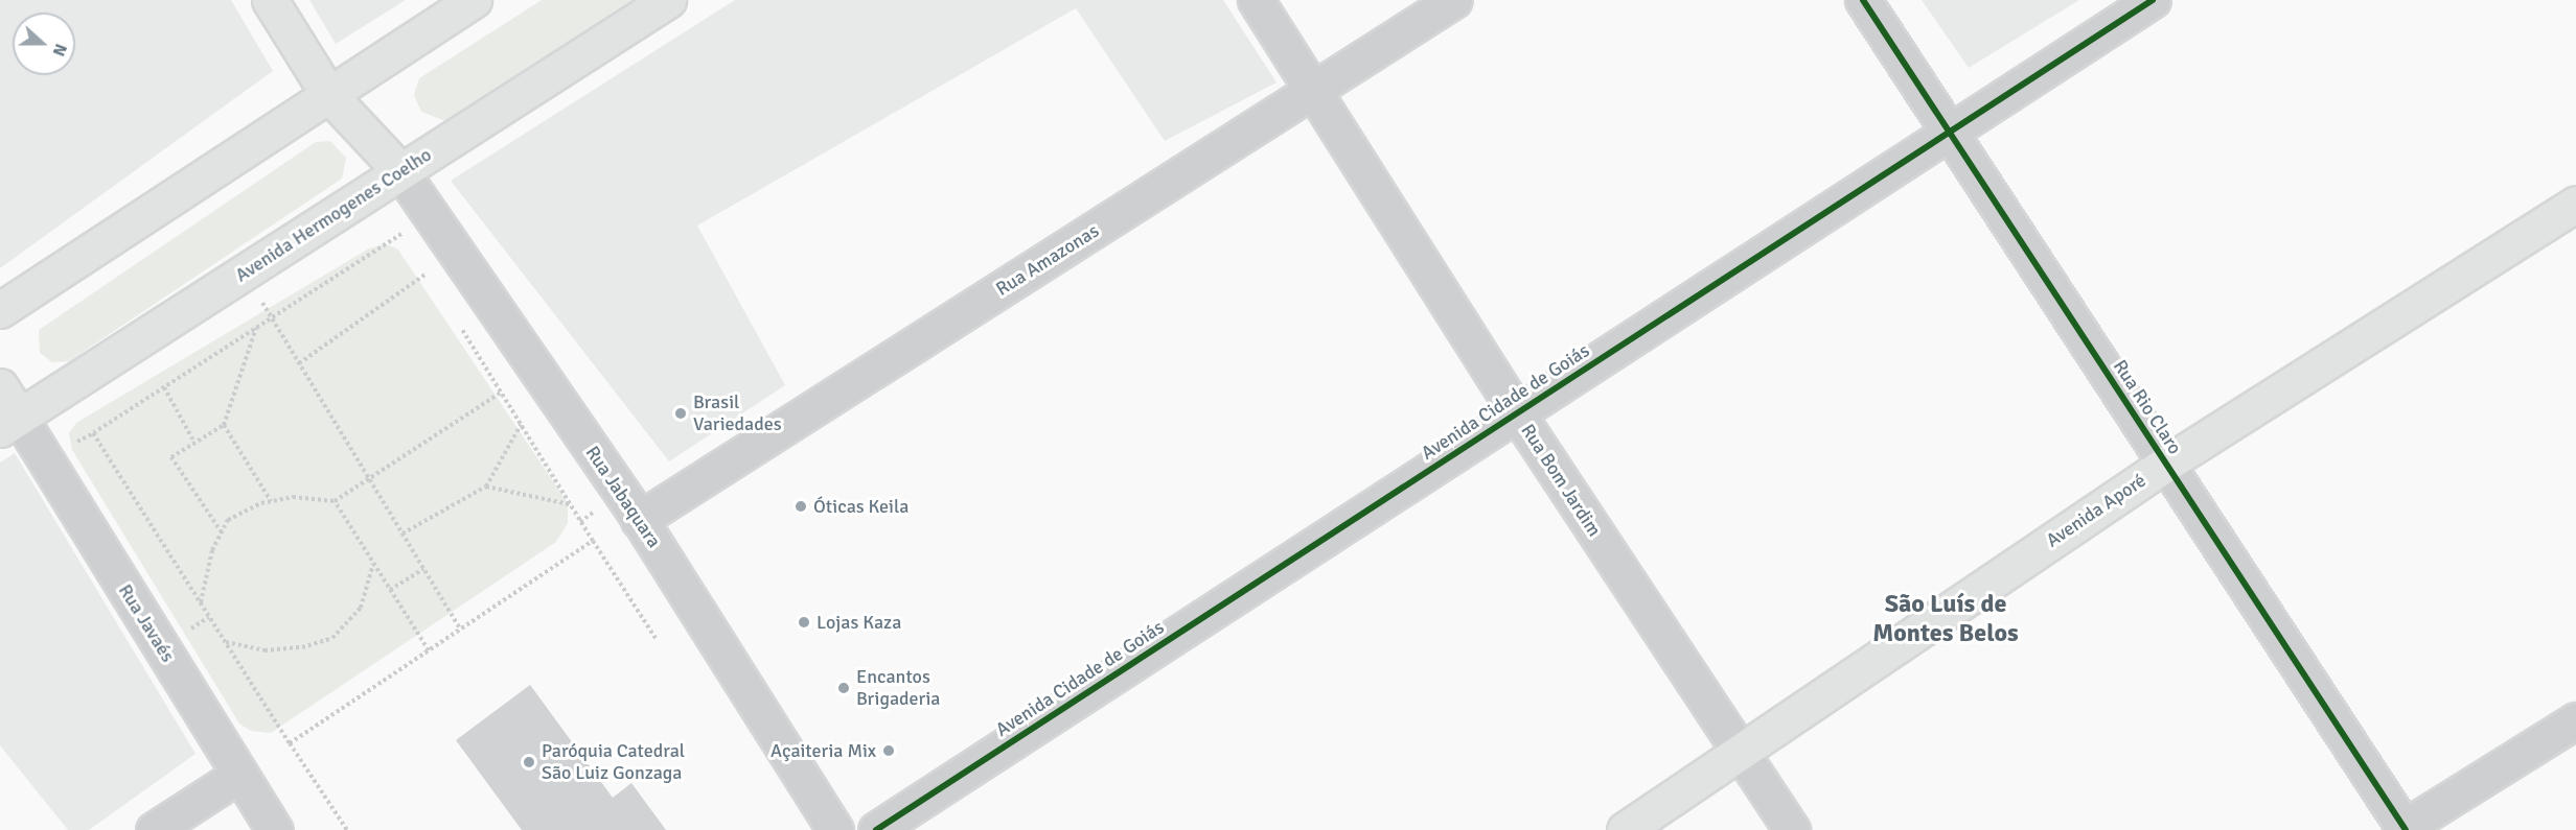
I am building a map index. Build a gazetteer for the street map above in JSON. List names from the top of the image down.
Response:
{
  "streets": {
    "main road": ["Avenida Hermogenes Coelho", "Avenida Aporé"],
    "street": [
      "Rua Amazonas",
      "Avenida Cidade de Goiás",
      "Rua Rio Claro",
      "Rua Bom Jardim",
      "Rua Jabaquara",
      "Rua Javaés"
    ]
  },
  "crossings": [
    ["Avenida Hermogenes Coelho", "Rua Jabaquara"],
    ["Avenida Hermogenes Coelho", "Rua Javaés"],
    ["Rua Amazonas", "Rua Bom Jardim"],
    ["Rua Amazonas", "Rua Jabaquara"],
    ["Avenida Cidade de Goiás", "Rua Rio Claro"],
    ["Avenida Cidade de Goiás", "Rua Bom Jardim"],
    ["Rua Rio Claro", "Avenida Aporé"],
    ["Rua Bom Jardim", "Avenida Aporé"]
  ],
  "districts": ["São Luís de Montes Belos"],
  "places": [
    "Brasil Variedades",
    "Óticas Keila",
    "Lojas Kaza",
    "Encantos Brigaderia",
    "Açaiteria Mix",
    "Paróquia Catedral São Luiz Gonzaga"
  ],
  "north": "right"
}
